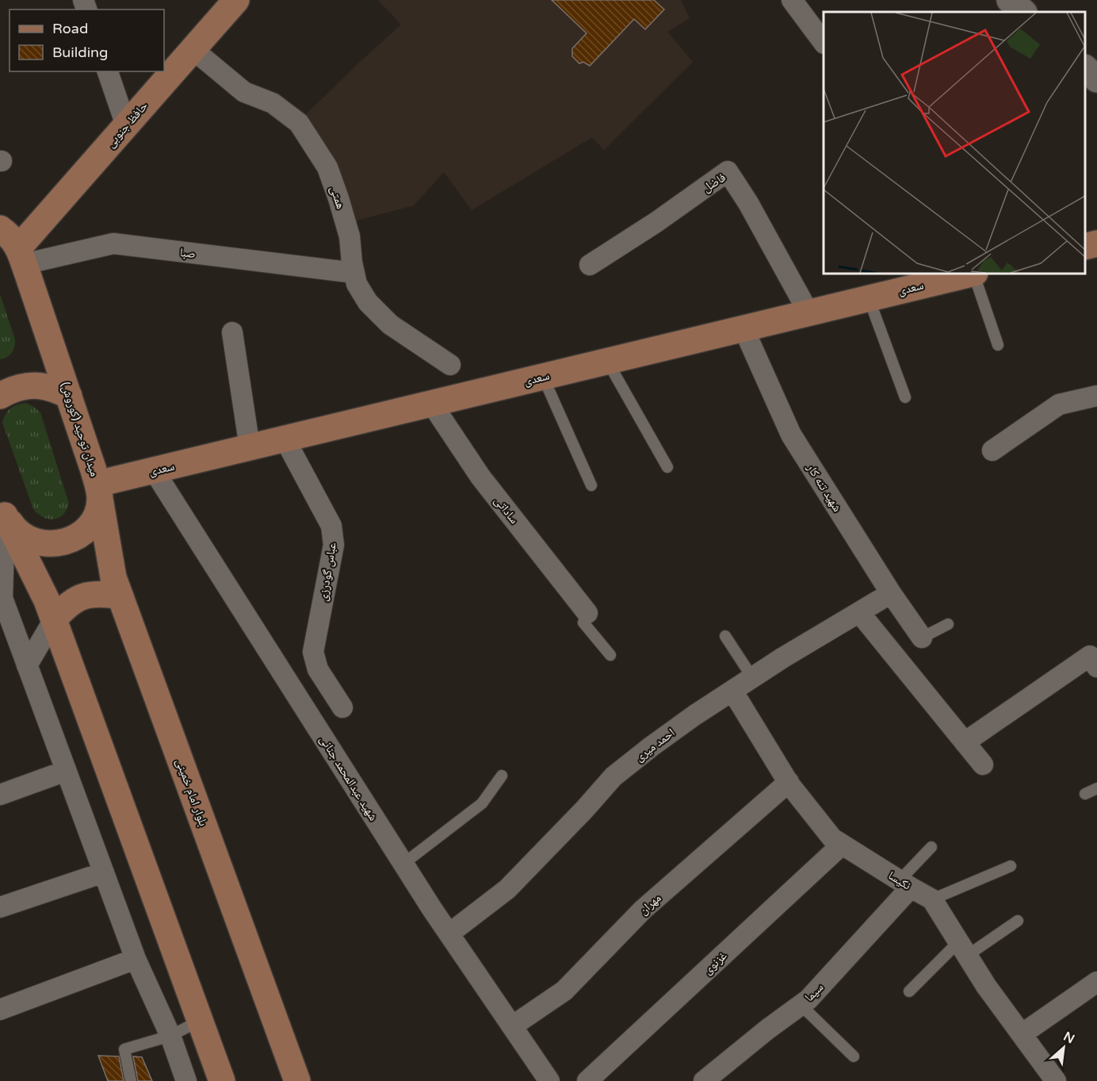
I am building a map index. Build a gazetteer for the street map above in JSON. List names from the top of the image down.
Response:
{
  "streets": {
    "main road": [
      "حافظ جنوبی",
      "سعدی",
      "میدان توحید (کوروش)",
      "بلوار امام خمینی"
    ],
    "street": [
      "فاضل",
      "همتی",
      "صبا",
      "شهید تنه کار",
      "ساداتی",
      "عباس گودرزی",
      "احمد میری",
      "شهید عبدالمحمد جنانی",
      "نکیسا",
      "مهران",
      "غزنوی",
      "سیما"
    ]
  },
  "crossings": [
    ["حافظ جنوبی", "همتی"],
    ["حافظ جنوبی", "صبا"],
    ["حافظ جنوبی", "میدان توحید (کوروش)"],
    ["فاضل", "سعدی"],
    ["همتی", "صبا"],
    ["صبا", "میدان توحید (کوروش)"],
    ["سعدی", "میدان توحید (کوروش)"],
    ["سعدی", "شهید تنه کار"],
    ["سعدی", "ساداتی"],
    ["سعدی", "عباس گودرزی"],
    ["سعدی", "شهید عبدالمحمد جنانی"],
    ["سعدی", "بلوار امام خمینی"],
    ["میدان توحید (کوروش)", "بلوار امام خمینی"],
    ["شهید تنه کار", "احمد میری"],
    ["احمد میری", "شهید عبدالمحمد جنانی"],
    ["احمد میری", "نکیسا"],
    ["شهید عبدالمحمد جنانی", "مهران"],
    ["نکیسا", "مهران"],
    ["نکیسا", "غزنوی"],
    ["نکیسا", "سیما"]
  ],
  "legend": ["Road", "Building"],
  "north": "top right"
}
